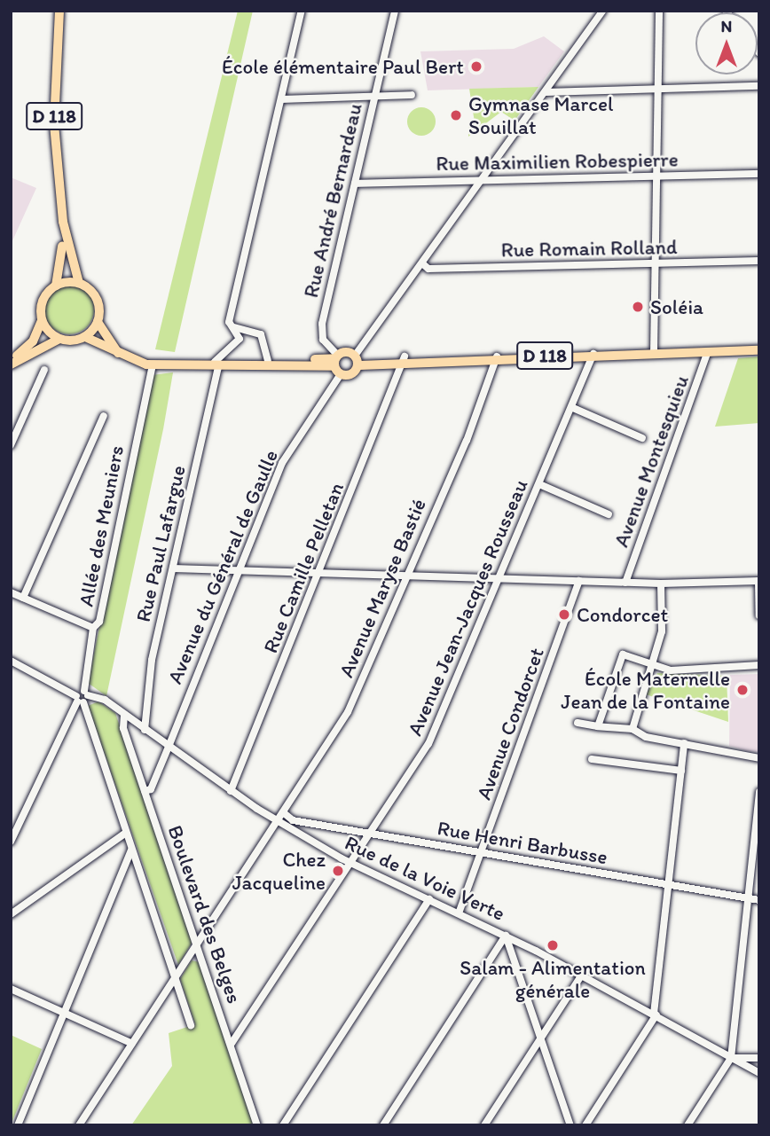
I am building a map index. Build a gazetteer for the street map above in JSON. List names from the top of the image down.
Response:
{
  "streets": {
    "main road": ["D 118"],
    "street": [
      "Rue Maximilien Robespierre",
      "Rue André Bernardeau",
      "Rue Romain Rolland",
      "Avenue Montesquieu",
      "Allée des Meuniers",
      "Rue Paul Lafargue",
      "Avenue du Général de Gaulle",
      "Rue Camille Pelletan",
      "Avenue Maryse Bastié",
      "Avenue Jean-Jacques Rousseau",
      "Avenue Condorcet",
      "Rue Henri Barbusse",
      "Rue de la Voie Verte",
      "Boulevard des Belges"
    ]
  },
  "crossings": [
    ["D 118", "Avenue Montesquieu"],
    ["D 118", "Rue Camille Pelletan"],
    ["D 118", "Avenue Maryse Bastié"],
    ["D 118", "Avenue Jean-Jacques Rousseau"],
    ["Rue Maximilien Robespierre", "Rue André Bernardeau"],
    ["Rue André Bernardeau", "Avenue du Général de Gaulle"],
    ["Allée des Meuniers", "Rue de la Voie Verte"],
    ["Rue Paul Lafargue", "Rue de la Voie Verte"],
    ["Avenue du Général de Gaulle", "Rue de la Voie Verte"],
    ["Avenue du Général de Gaulle", "Boulevard des Belges"],
    ["Rue Camille Pelletan", "Rue de la Voie Verte"],
    ["Avenue Maryse Bastié", "Rue Henri Barbusse"],
    ["Avenue Maryse Bastié", "Rue de la Voie Verte"],
    ["Avenue Maryse Bastié", "Boulevard des Belges"],
    ["Avenue Jean-Jacques Rousseau", "Rue Henri Barbusse"],
    ["Avenue Jean-Jacques Rousseau", "Rue de la Voie Verte"],
    ["Avenue Jean-Jacques Rousseau", "Boulevard des Belges"],
    ["Avenue Condorcet", "Rue Henri Barbusse"],
    ["Avenue Condorcet", "Rue de la Voie Verte"],
    ["Rue de la Voie Verte", "Boulevard des Belges"]
  ],
  "places": [
    "École élémentaire Paul Bert",
    "Gymnase Marcel Souillat",
    "Soléia",
    "Condorcet",
    "École Maternelle Jean de la Fontaine",
    "Chez Jacqueline",
    "Salam - Alimentation générale"
  ],
  "north": "top"
}
